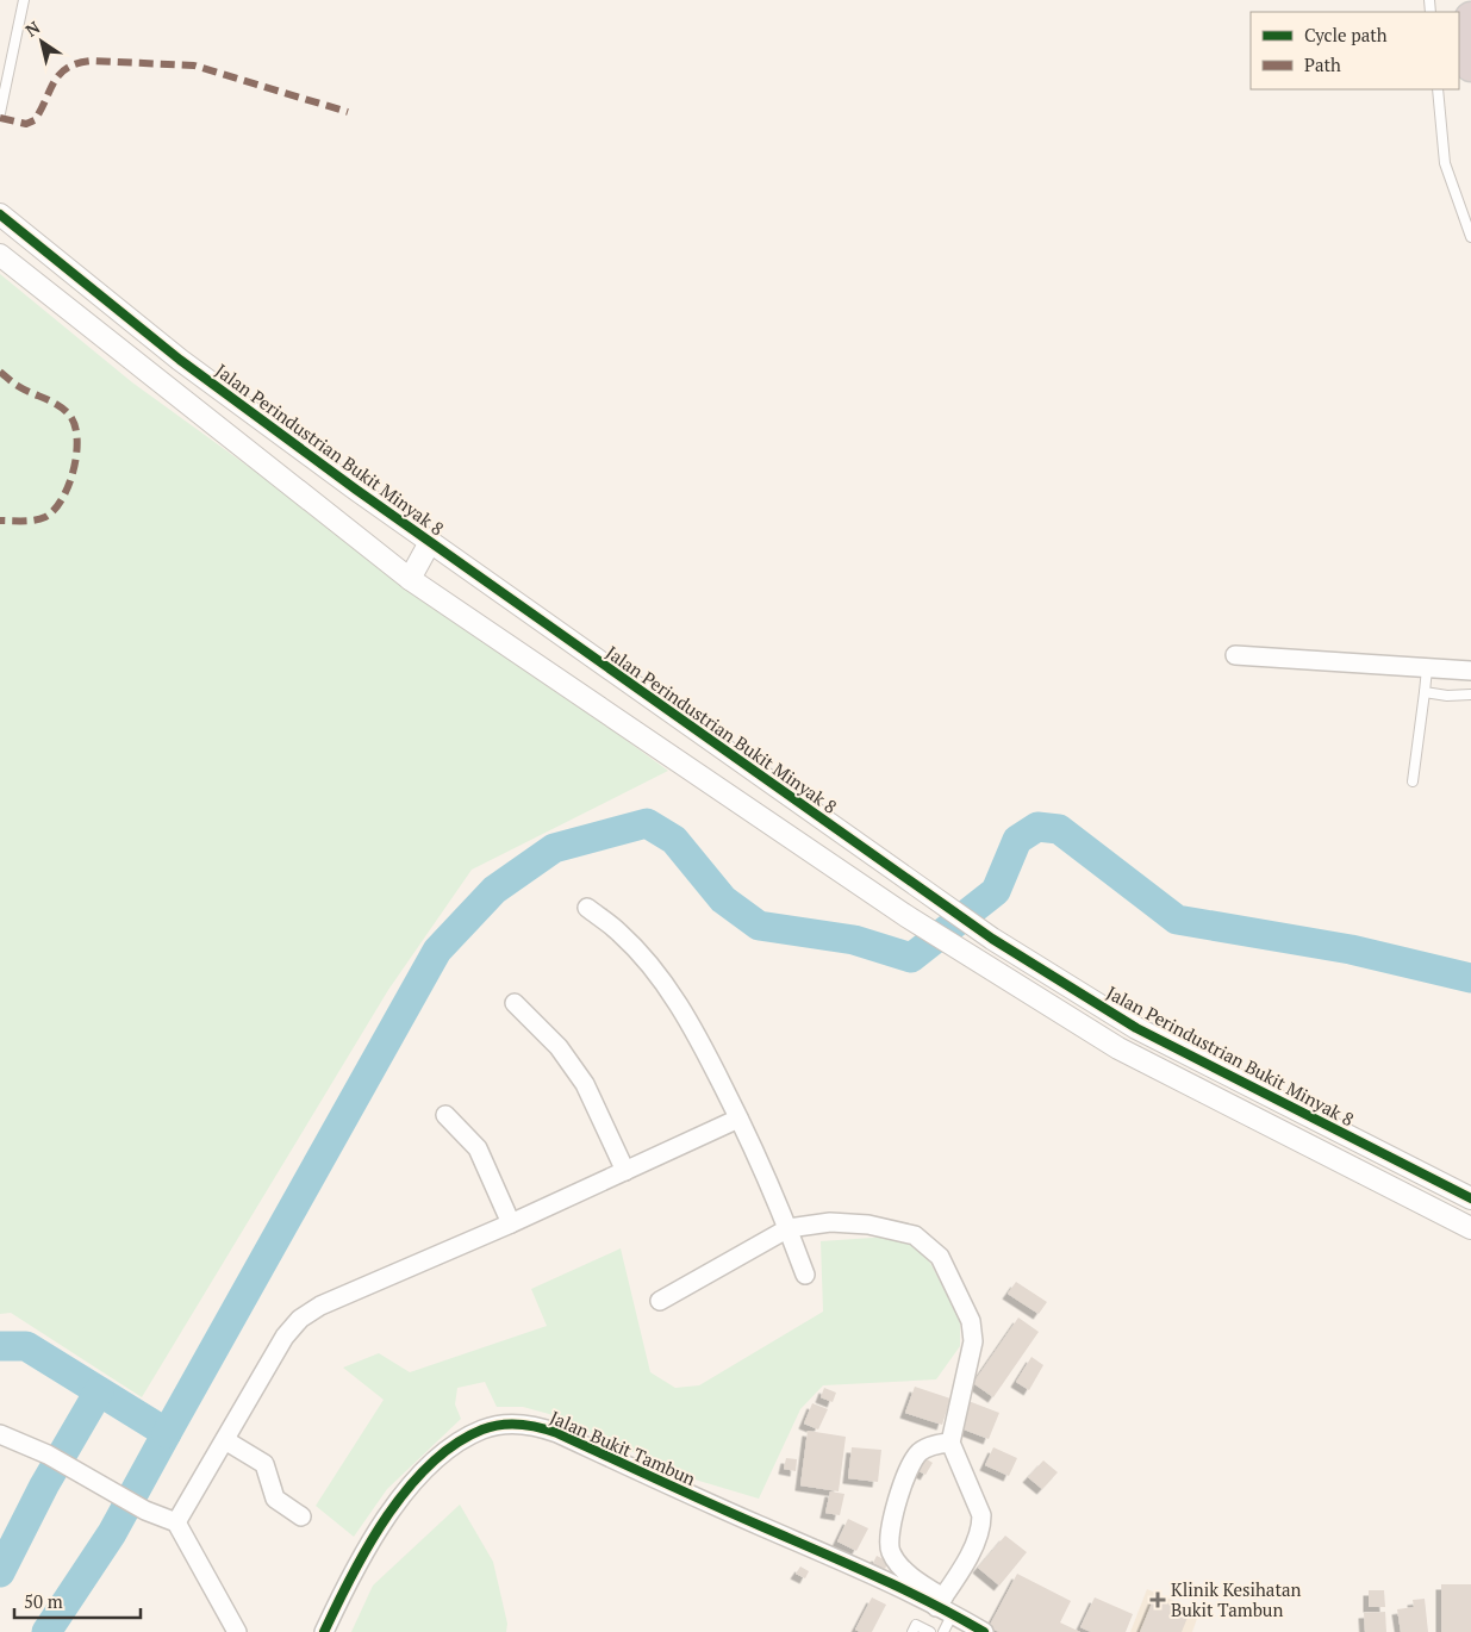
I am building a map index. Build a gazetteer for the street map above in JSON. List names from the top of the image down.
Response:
{
  "streets": {
    "street": ["Jalan Perindustrian Bukit Minyak 8", "Jalan Bukit Tambun"]
  },
  "places": {
    "health": ["Klinik Kesihatan Bukit Tambun"]
  },
  "legend": ["Cycle path", "Path"],
  "scale_bar": "50 m",
  "north": "top left"
}
